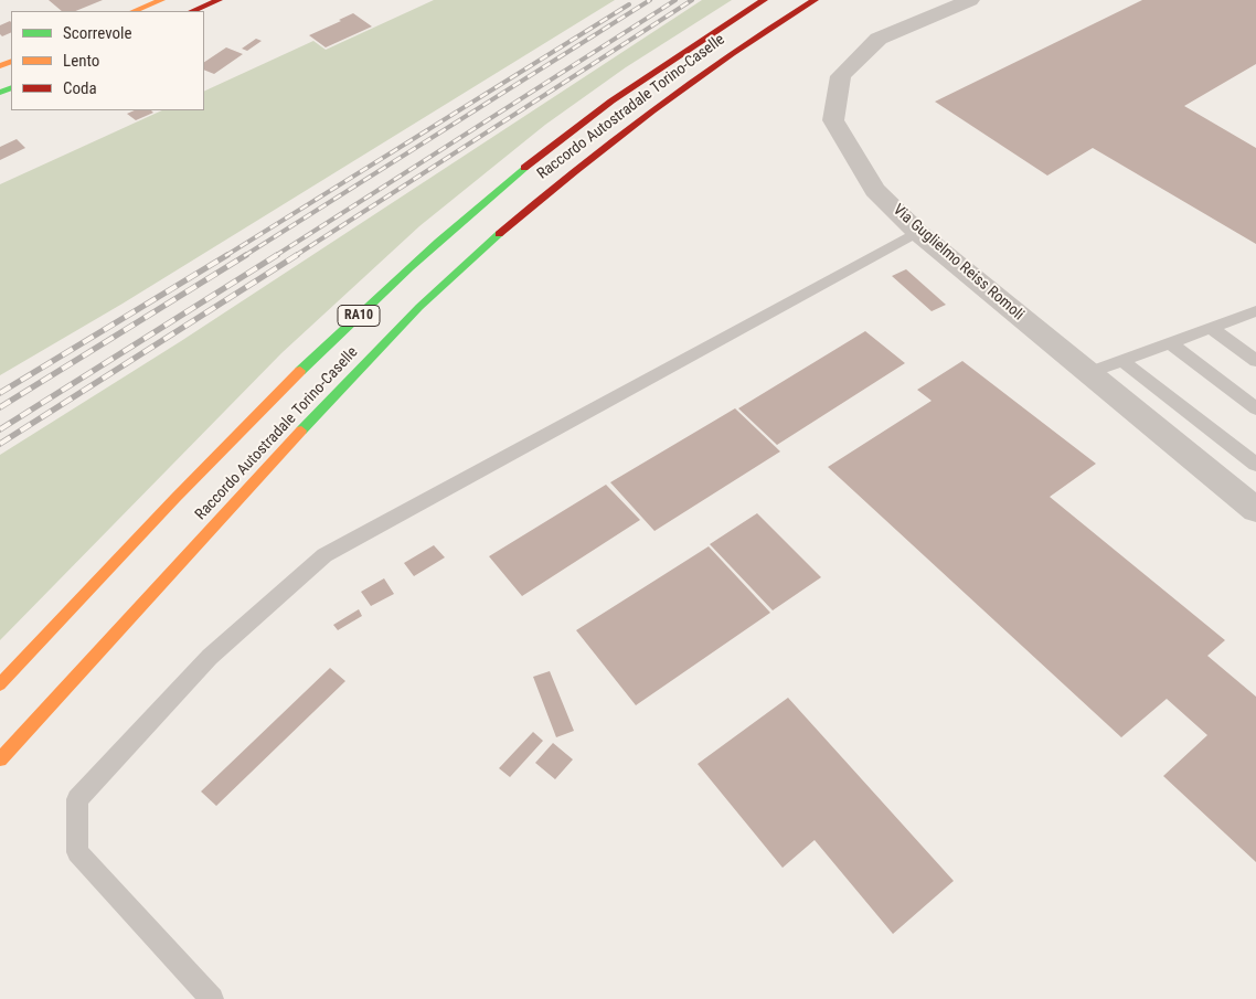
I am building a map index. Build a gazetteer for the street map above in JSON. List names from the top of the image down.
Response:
{
  "streets": {
    "main road": ["Raccordo Autostradale Torino-Caselle", "RA10"],
    "street": ["Via Guglielmo Reiss Romoli"]
  },
  "legend": ["Scorrevole", "Lento", "Coda"]
}
